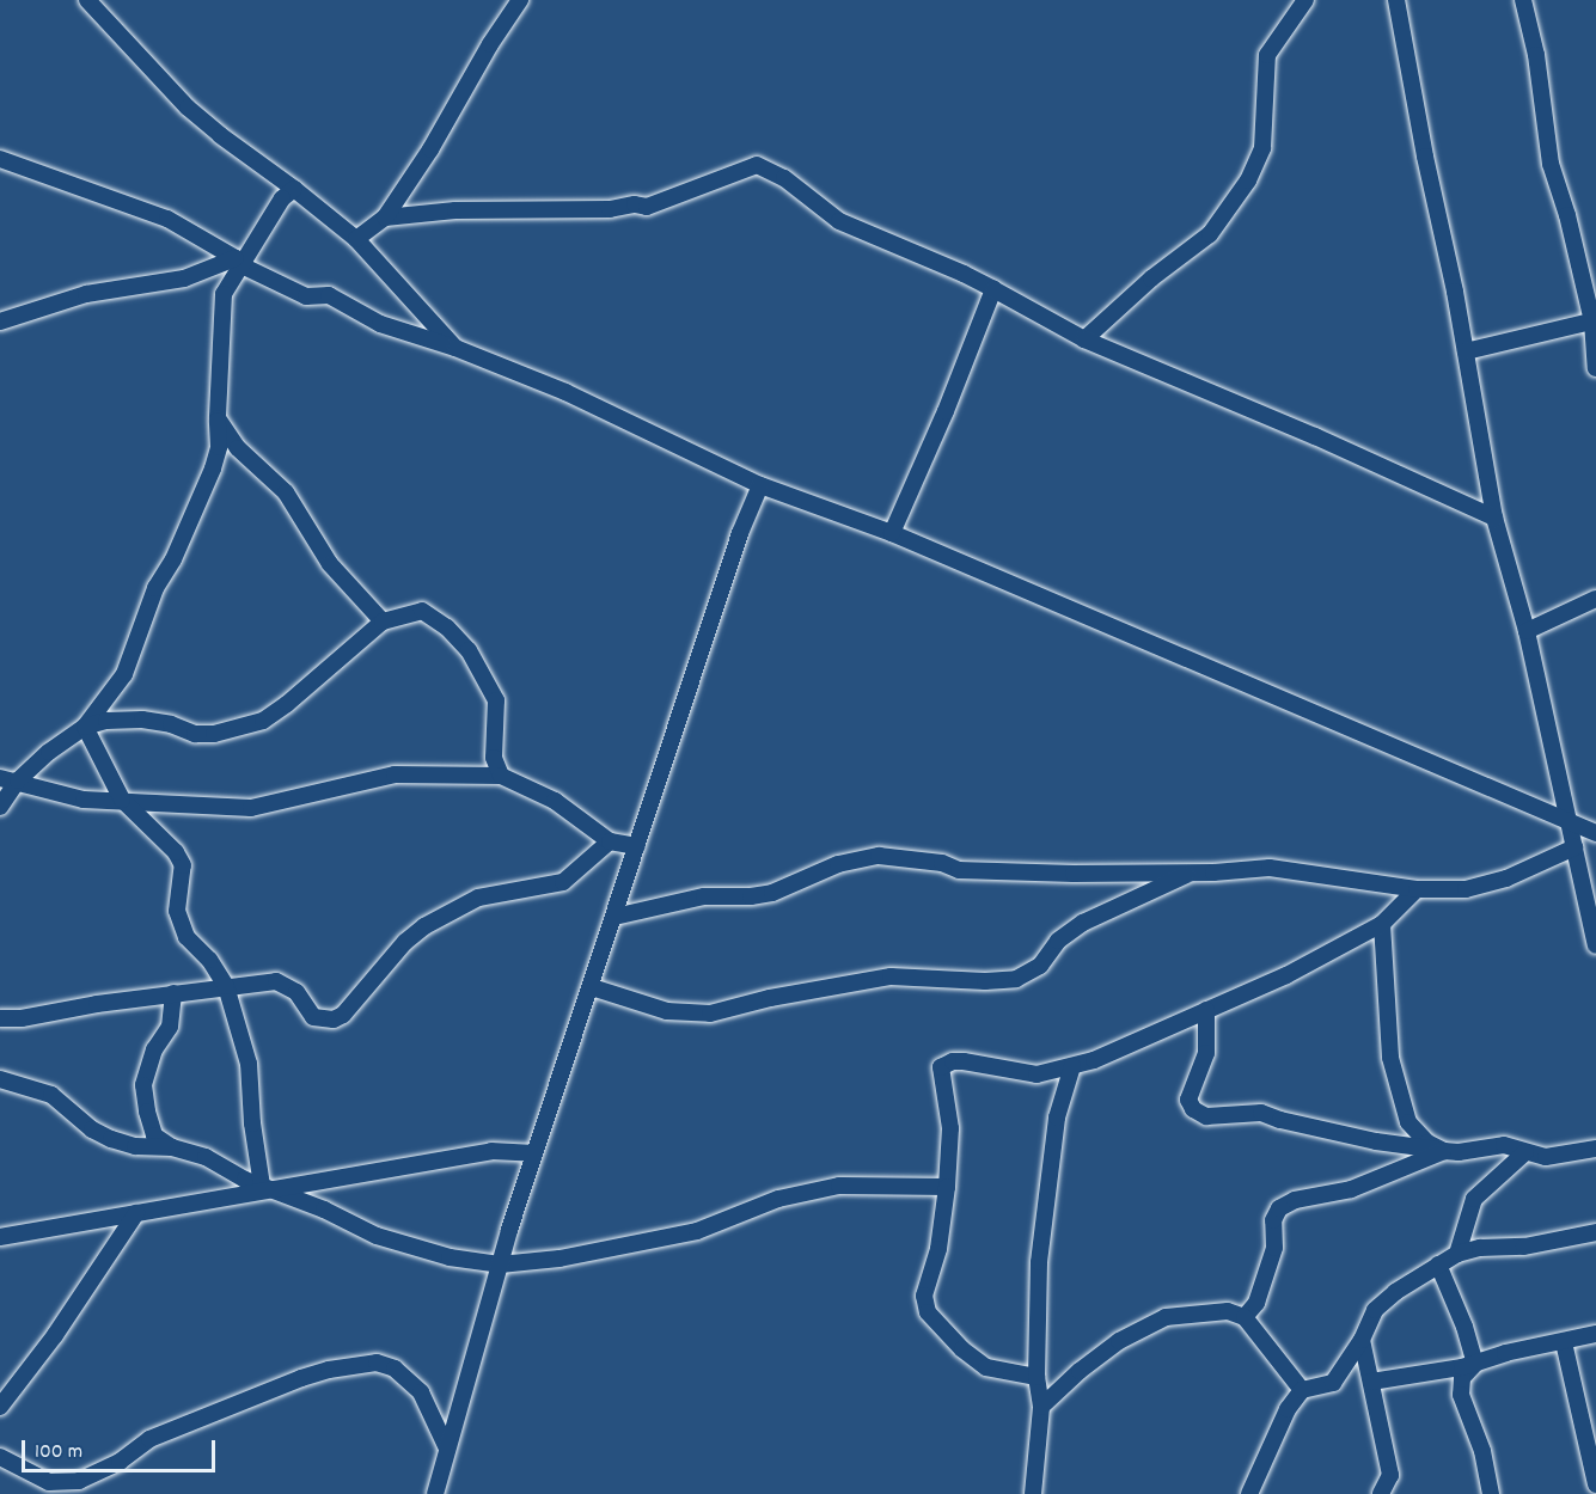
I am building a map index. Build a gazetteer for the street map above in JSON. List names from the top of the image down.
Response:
{
  "scale_bar": "100 m"
}
